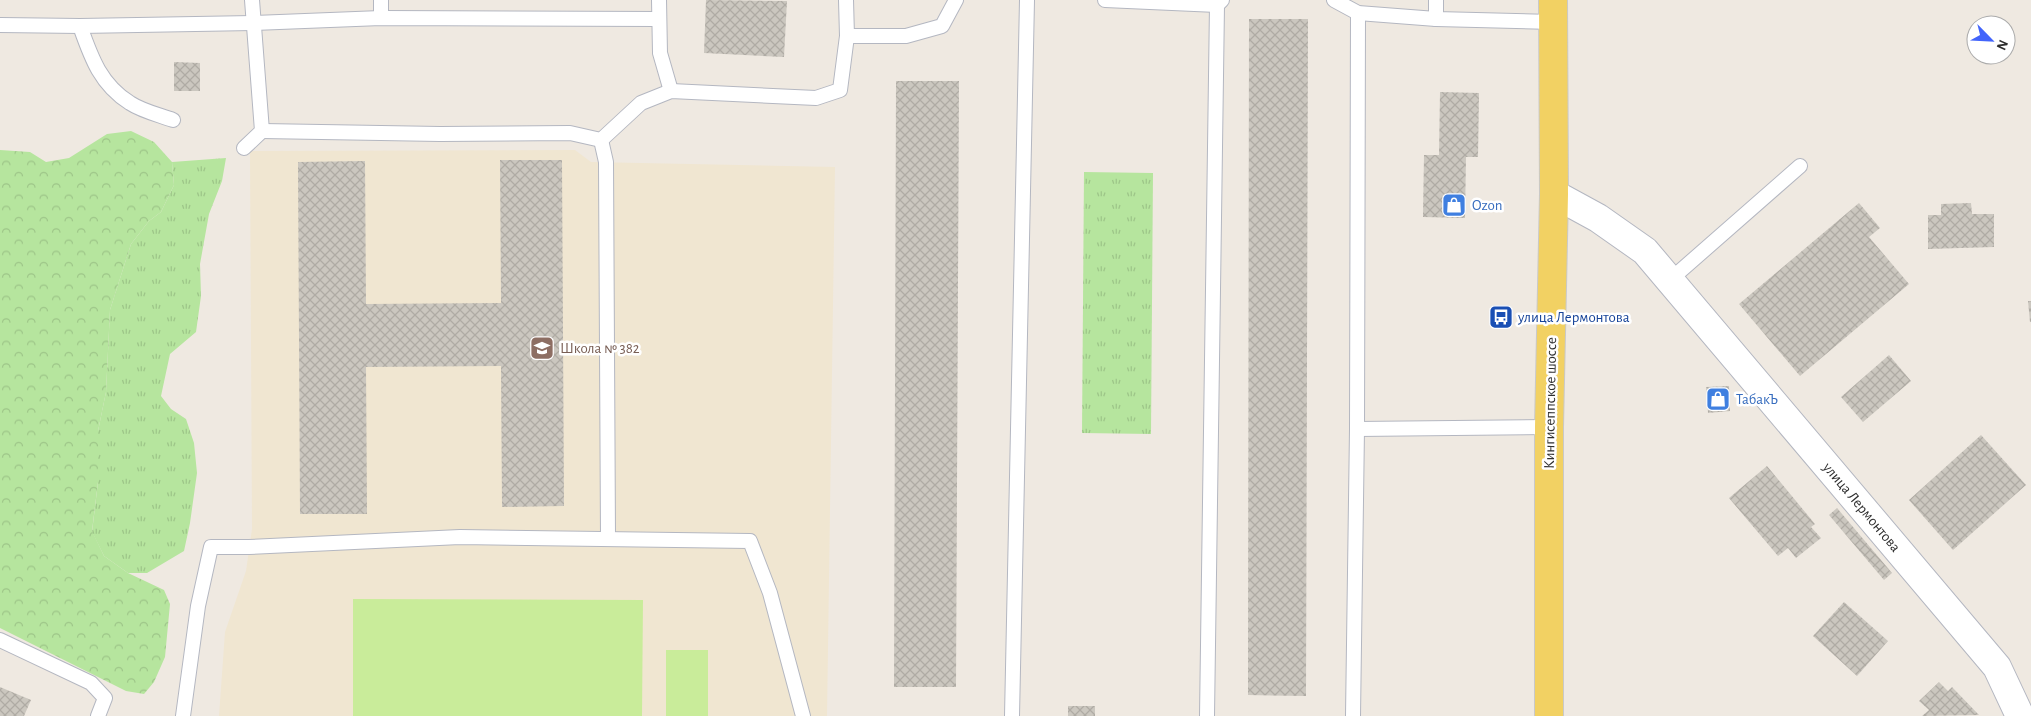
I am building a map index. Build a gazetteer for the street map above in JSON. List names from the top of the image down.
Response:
{
  "streets": {
    "main road": ["Кингисеппское шоссе"],
    "street": ["улица Лермонтова"]
  },
  "crossings": [
    ["Кингисеппское шоссе", "улица Лермонтова"]
  ],
  "places": {
    "shop": ["Ozon", "ТабакЪ"],
    "bus stop": ["улица Лермонтова"],
    "school or university": ["Школа № 382"]
  },
  "north": "bottom right"
}
